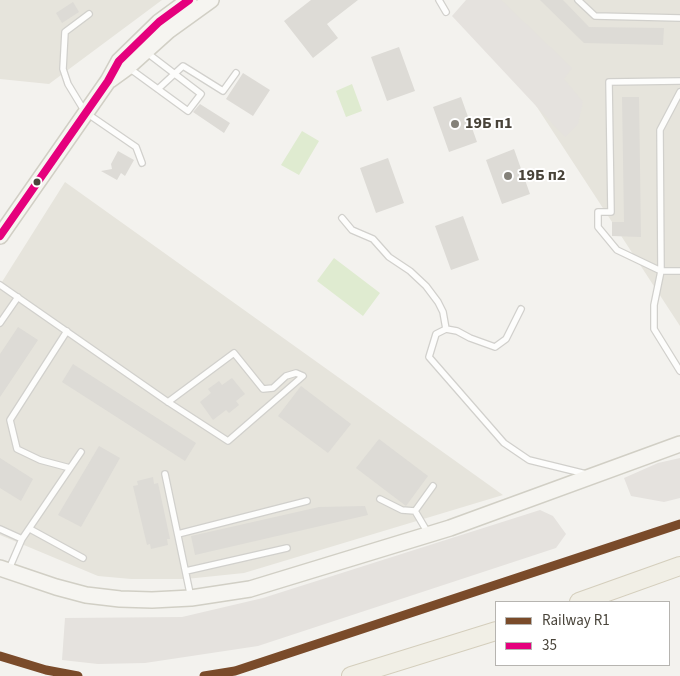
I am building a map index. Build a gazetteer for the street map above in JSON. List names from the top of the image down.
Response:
{
  "places": ["19Б п1", "19Б п2"],
  "lines": ["transit line 35", "rail line R1"],
  "legend": ["Railway R1", "35"]
}
